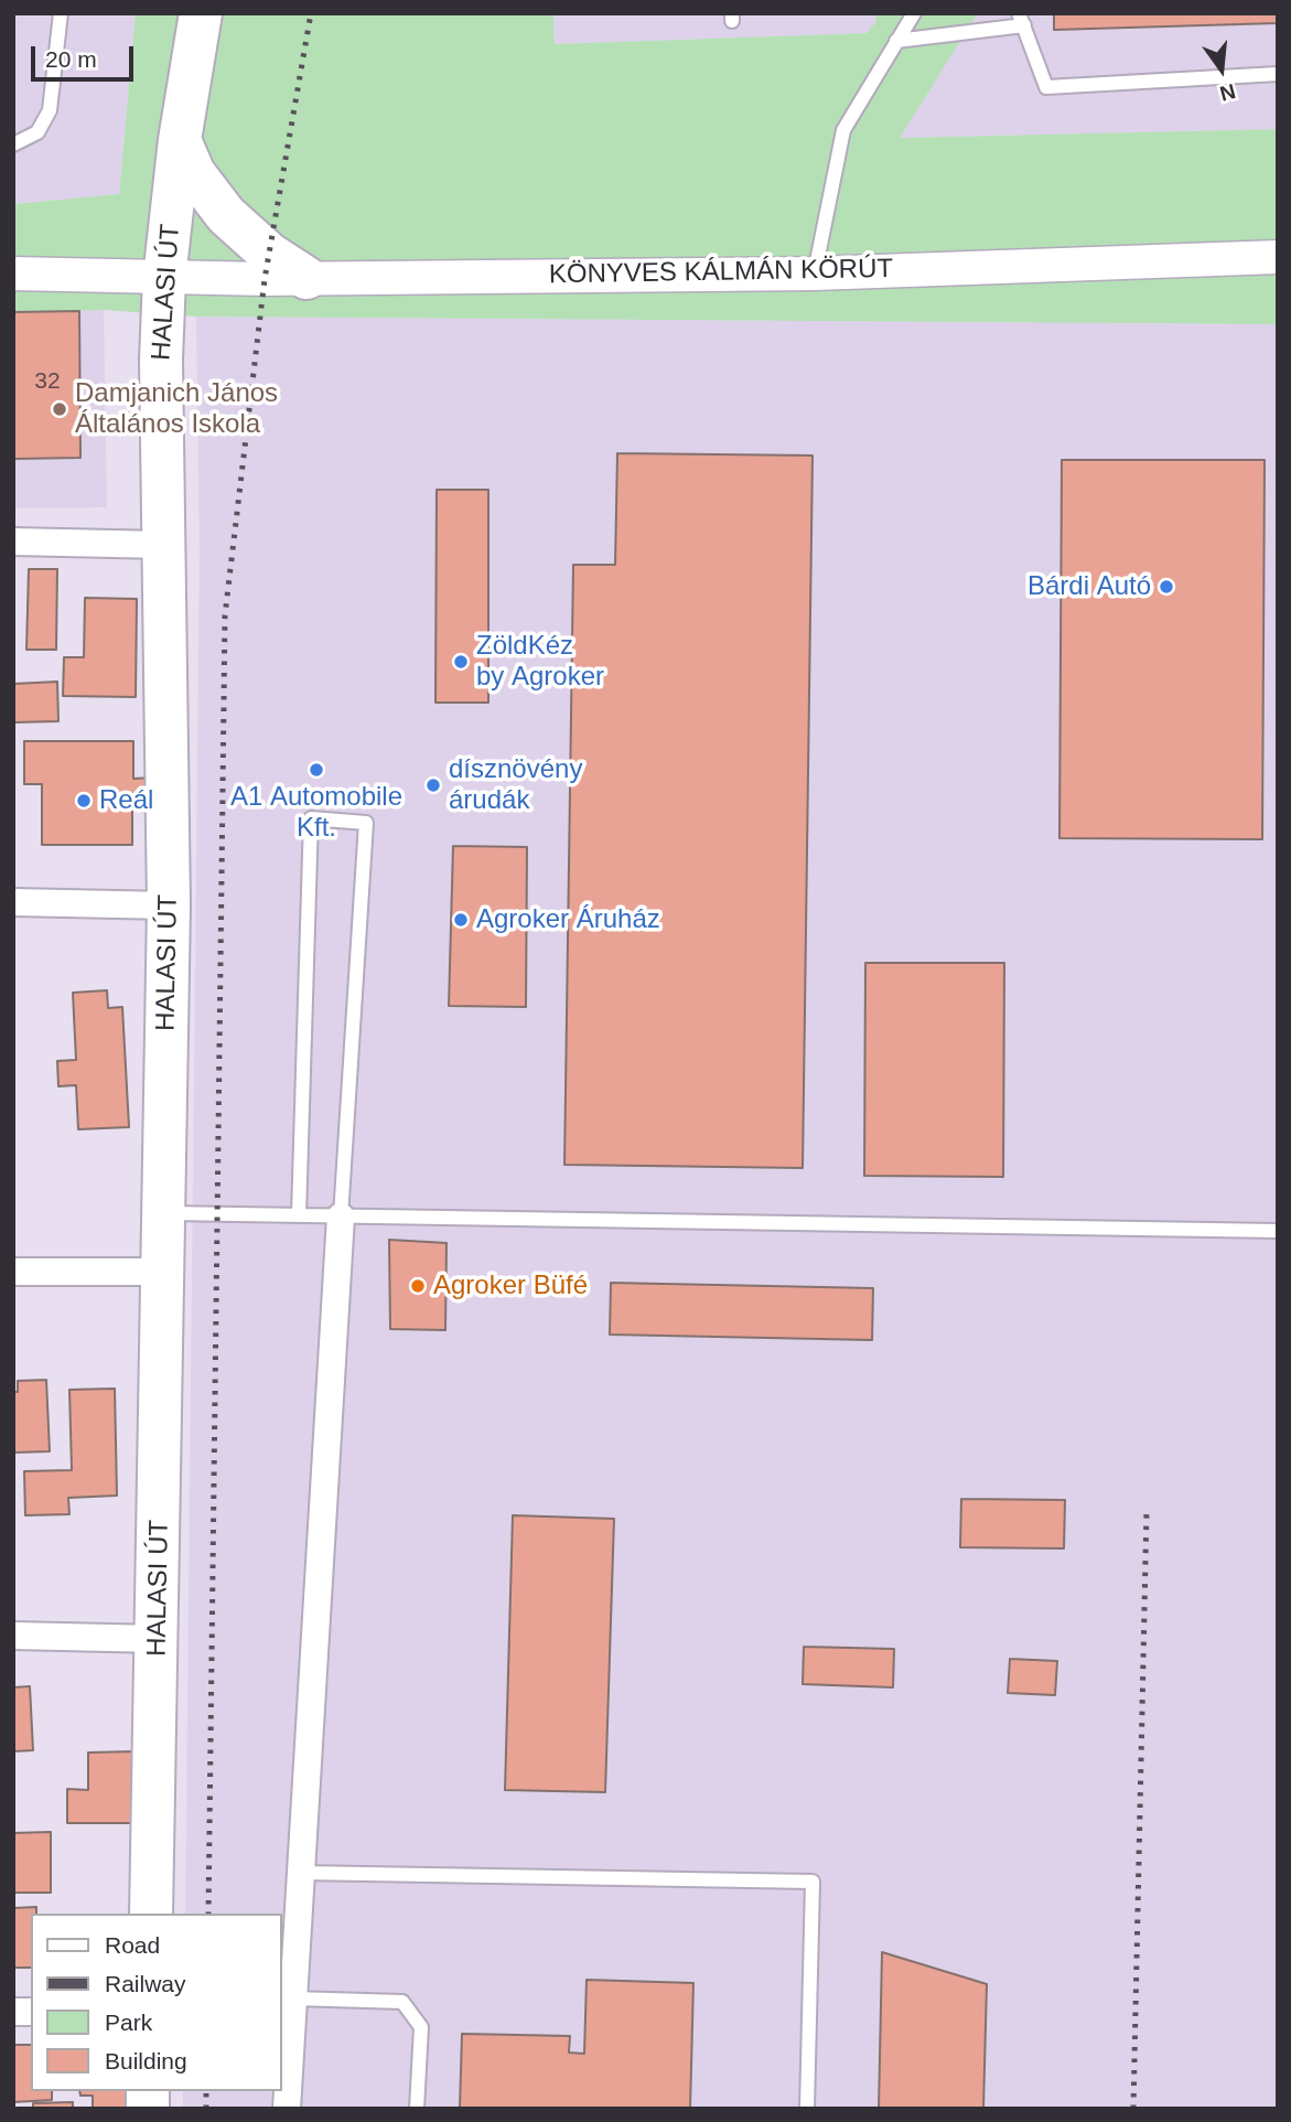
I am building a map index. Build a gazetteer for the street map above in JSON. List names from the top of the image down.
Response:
{
  "streets": {
    "main road": ["HALASI ÚT"],
    "street": ["KÖNYVES KÁLMÁN KÖRÚT"]
  },
  "crossings": [
    ["KÖNYVES KÁLMÁN KÖRÚT", "HALASI ÚT"]
  ],
  "places": [
    "Damjanich János Általános Iskola",
    "Bárdi Autó",
    "ZöldKéz by Agroker",
    "A1 Automobile Kft.",
    "dísznövény árudák",
    "Reál",
    "Agroker Áruház",
    "Agroker Büfé"
  ],
  "house_numbers": ["32"],
  "legend": [
    "Road",
    "Railway",
    "Park",
    "Building"
  ],
  "scale_bar": "20 m",
  "north": "bottom"
}
